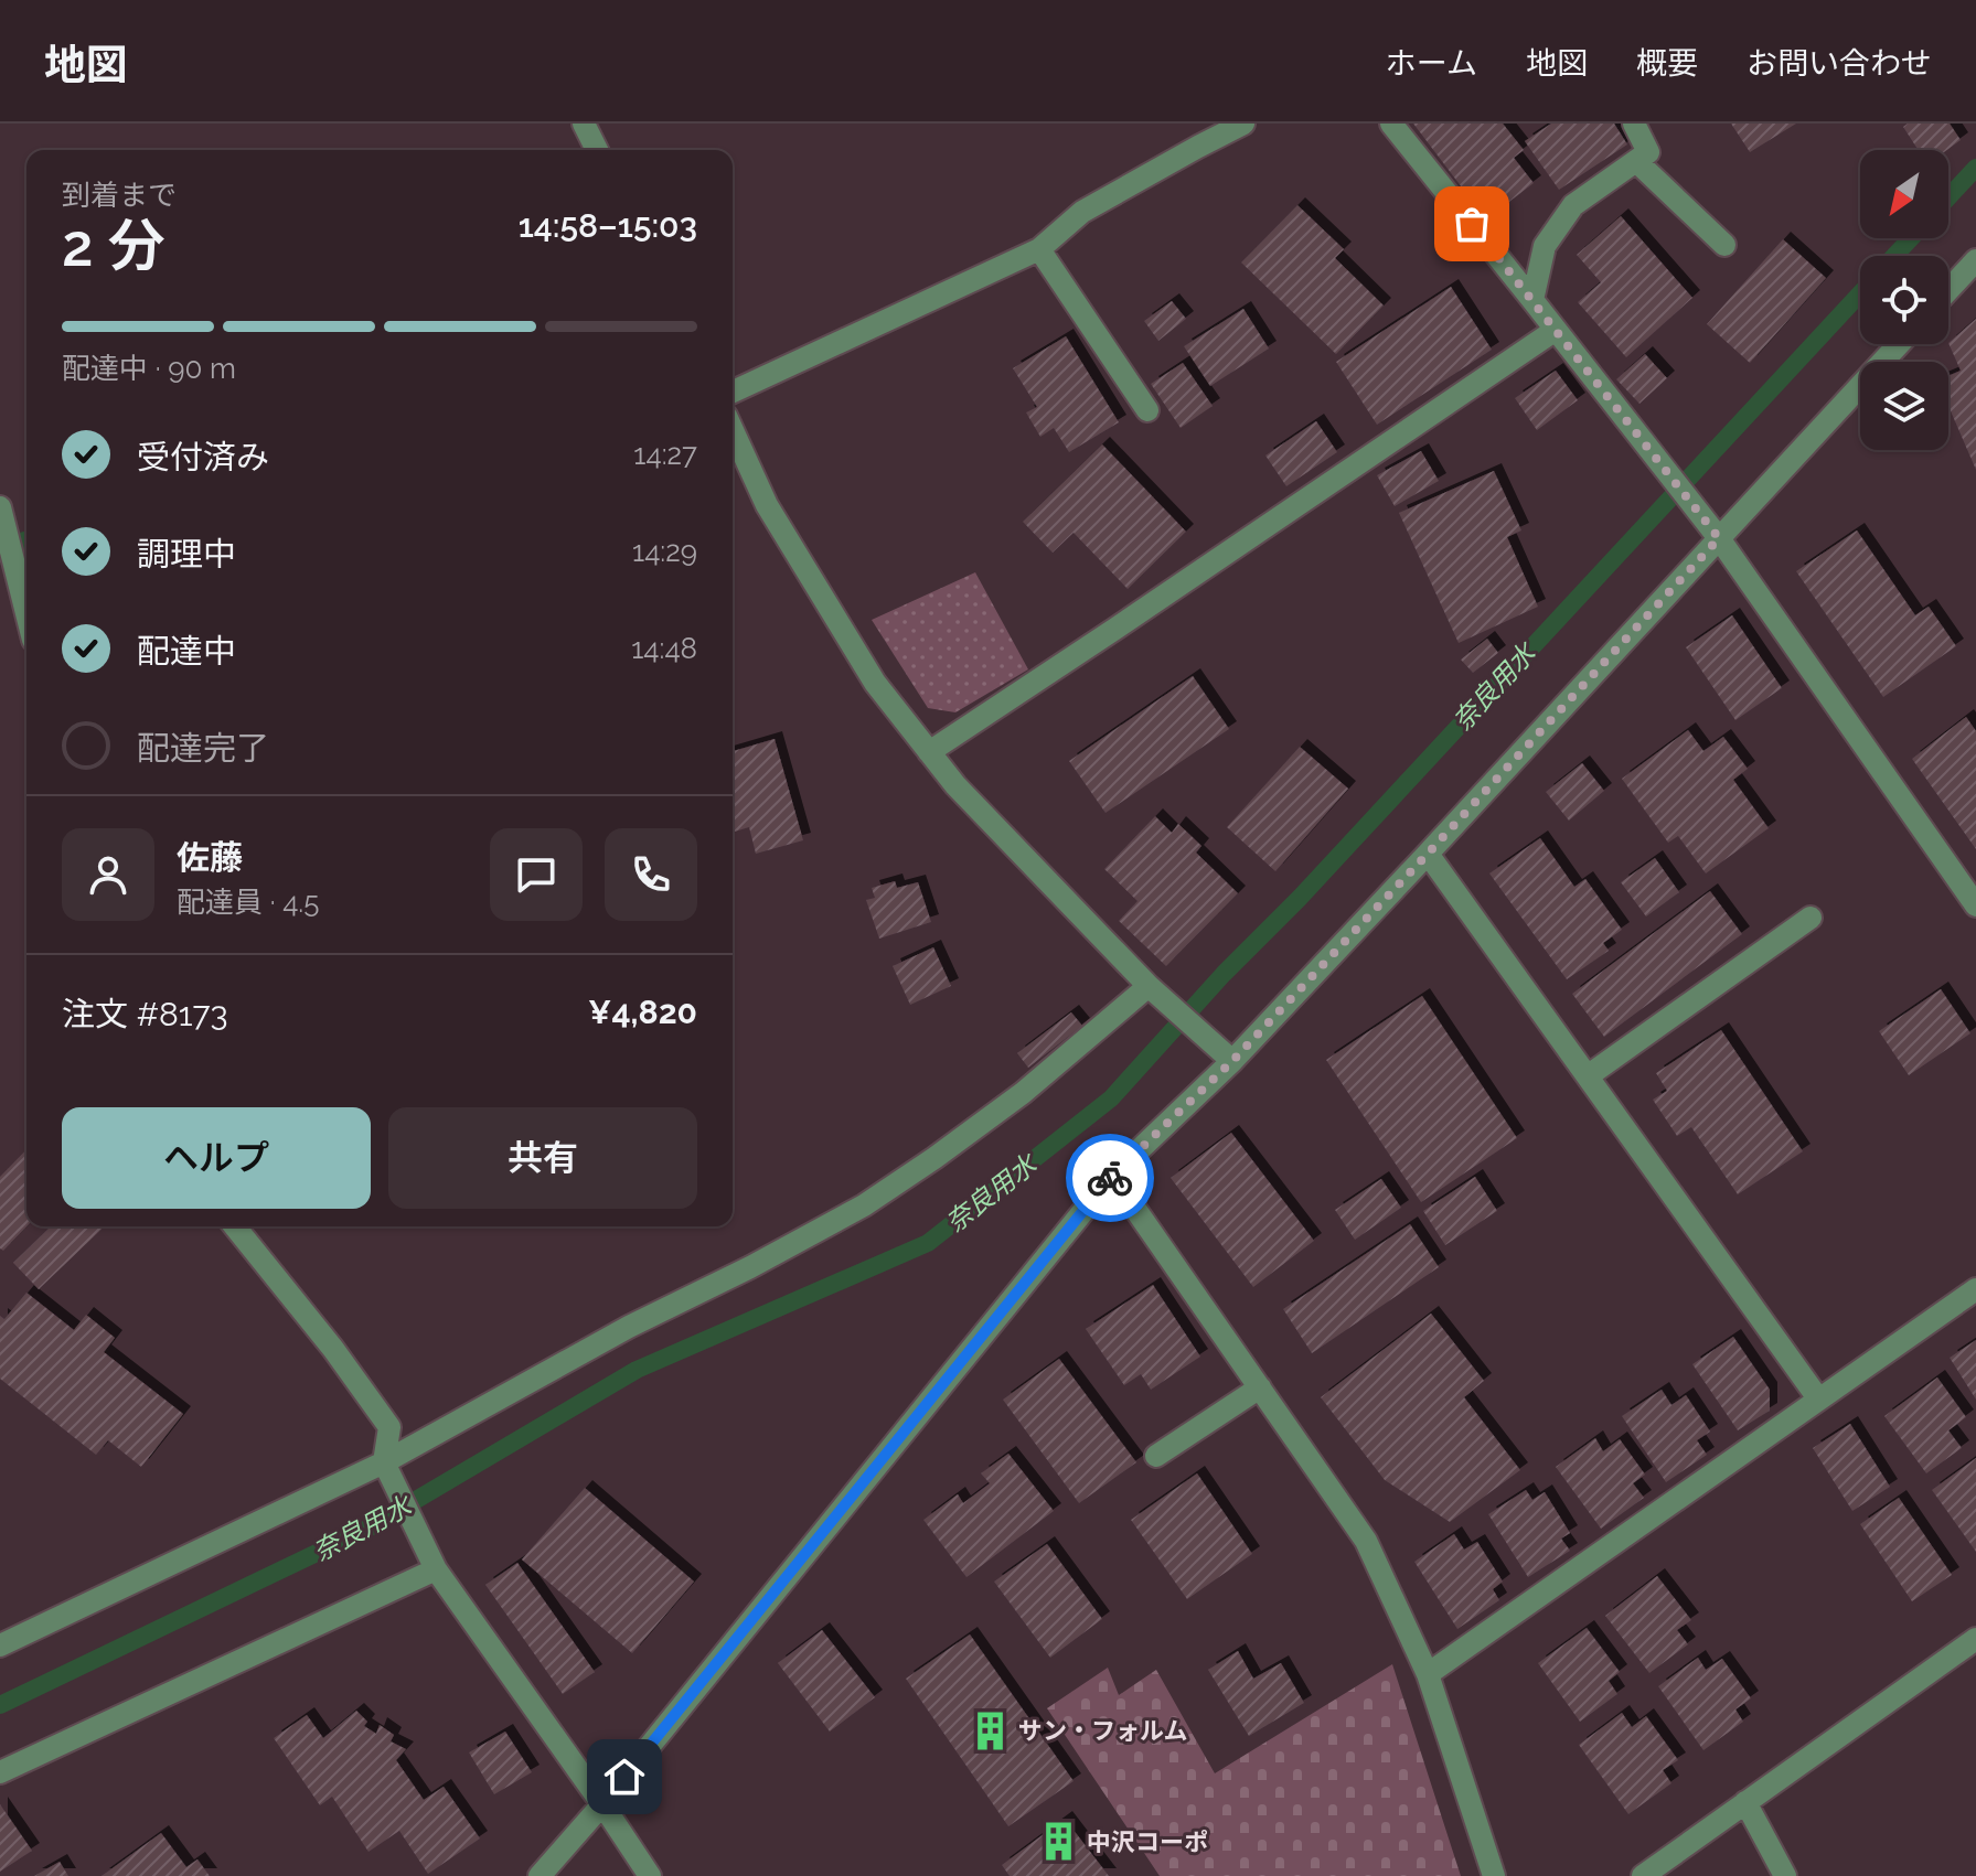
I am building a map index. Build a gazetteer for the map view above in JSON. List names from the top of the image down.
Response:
{
  "water": ["奈良用水"],
  "places": {
    "building": ["サン・フォルム", "中沢コーポ"]
  },
  "north": "bottom left",
  "page": {
    "header": "地図",
    "nav": [
      "ホーム",
      "地図",
      "概要",
      "お問い合わせ"
    ],
    "heading": ["2 分", "到着まで", "14:58–15:03"],
    "panel": [
      "佐藤",
      "配達員 · 4.5",
      "注文 #8173",
      "¥4,820"
    ],
    "bar": "配達中 · 90 m",
    "list": [
      ["受付済み", "14:27"],
      ["調理中", "14:29"],
      ["配達中", "14:48"],
      "配達完了"
    ],
    "buttons": ["ヘルプ", "共有"]
  }
}
